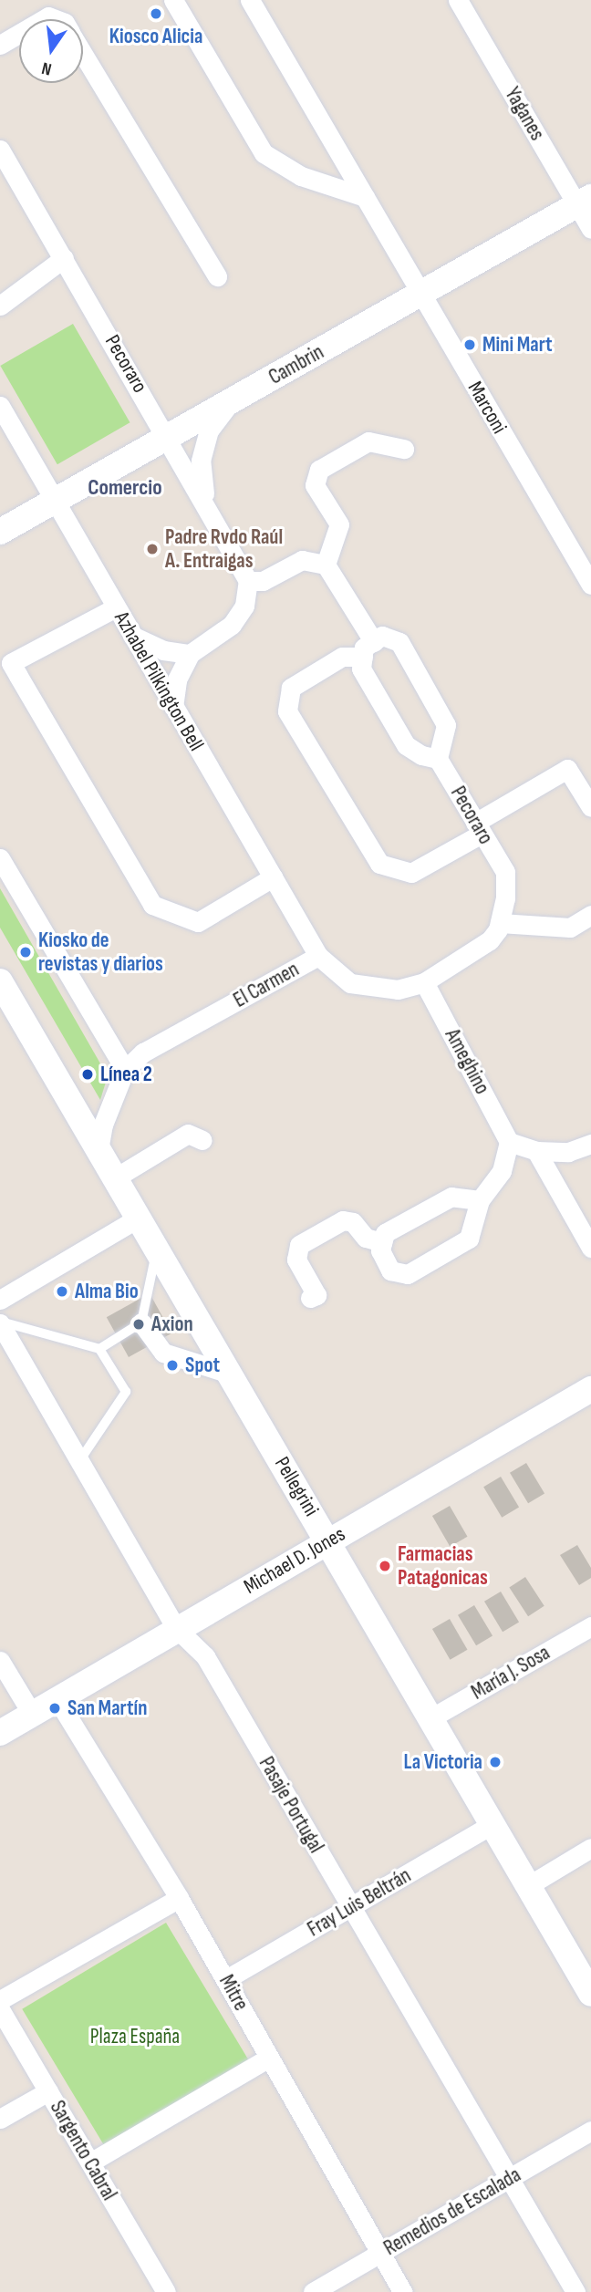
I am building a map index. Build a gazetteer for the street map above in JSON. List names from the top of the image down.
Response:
{
  "streets": {
    "street": [
      "Yaganes",
      "Pecoraro",
      "Cambrin",
      "Marconi",
      "Azhabel Pilkington Bell",
      "El Carmen",
      "Ameghino",
      "Pellegrini",
      "Michael D. Jones",
      "María J. Sosa",
      "Pasaje Portugal",
      "Fray Luis Beltrán",
      "Mitre",
      "Sargento Cabral",
      "Remedios de Escalada"
    ]
  },
  "crossings": [
    ["Yaganes", "Cambrin"],
    ["Pecoraro", "Cambrin"],
    ["Pecoraro", "El Carmen"],
    ["Cambrin", "Marconi"],
    ["Cambrin", "Azhabel Pilkington Bell"],
    ["Azhabel Pilkington Bell", "El Carmen"],
    ["El Carmen", "Ameghino"],
    ["El Carmen", "Pellegrini"],
    ["Pellegrini", "Michael D. Jones"],
    ["Pellegrini", "María J. Sosa"],
    ["Pellegrini", "Fray Luis Beltrán"],
    ["Michael D. Jones", "Pasaje Portugal"],
    ["Michael D. Jones", "Mitre"],
    ["Pasaje Portugal", "Fray Luis Beltrán"],
    ["Pasaje Portugal", "Remedios de Escalada"],
    ["Fray Luis Beltrán", "Mitre"],
    ["Mitre", "Remedios de Escalada"]
  ],
  "districts": ["Comercio"],
  "parks": ["Plaza España"],
  "places": [
    "Kiosco Alicia",
    "Mini Mart",
    "Padre Rvdo Raúl A. Entraigas",
    "Kiosko de revistas y diarios",
    "Línea 2",
    "Alma Bio",
    "Axion",
    "Spot",
    "Farmacias Patagonicas",
    "San Martín",
    "La Victoria"
  ],
  "north": "bottom"
}
